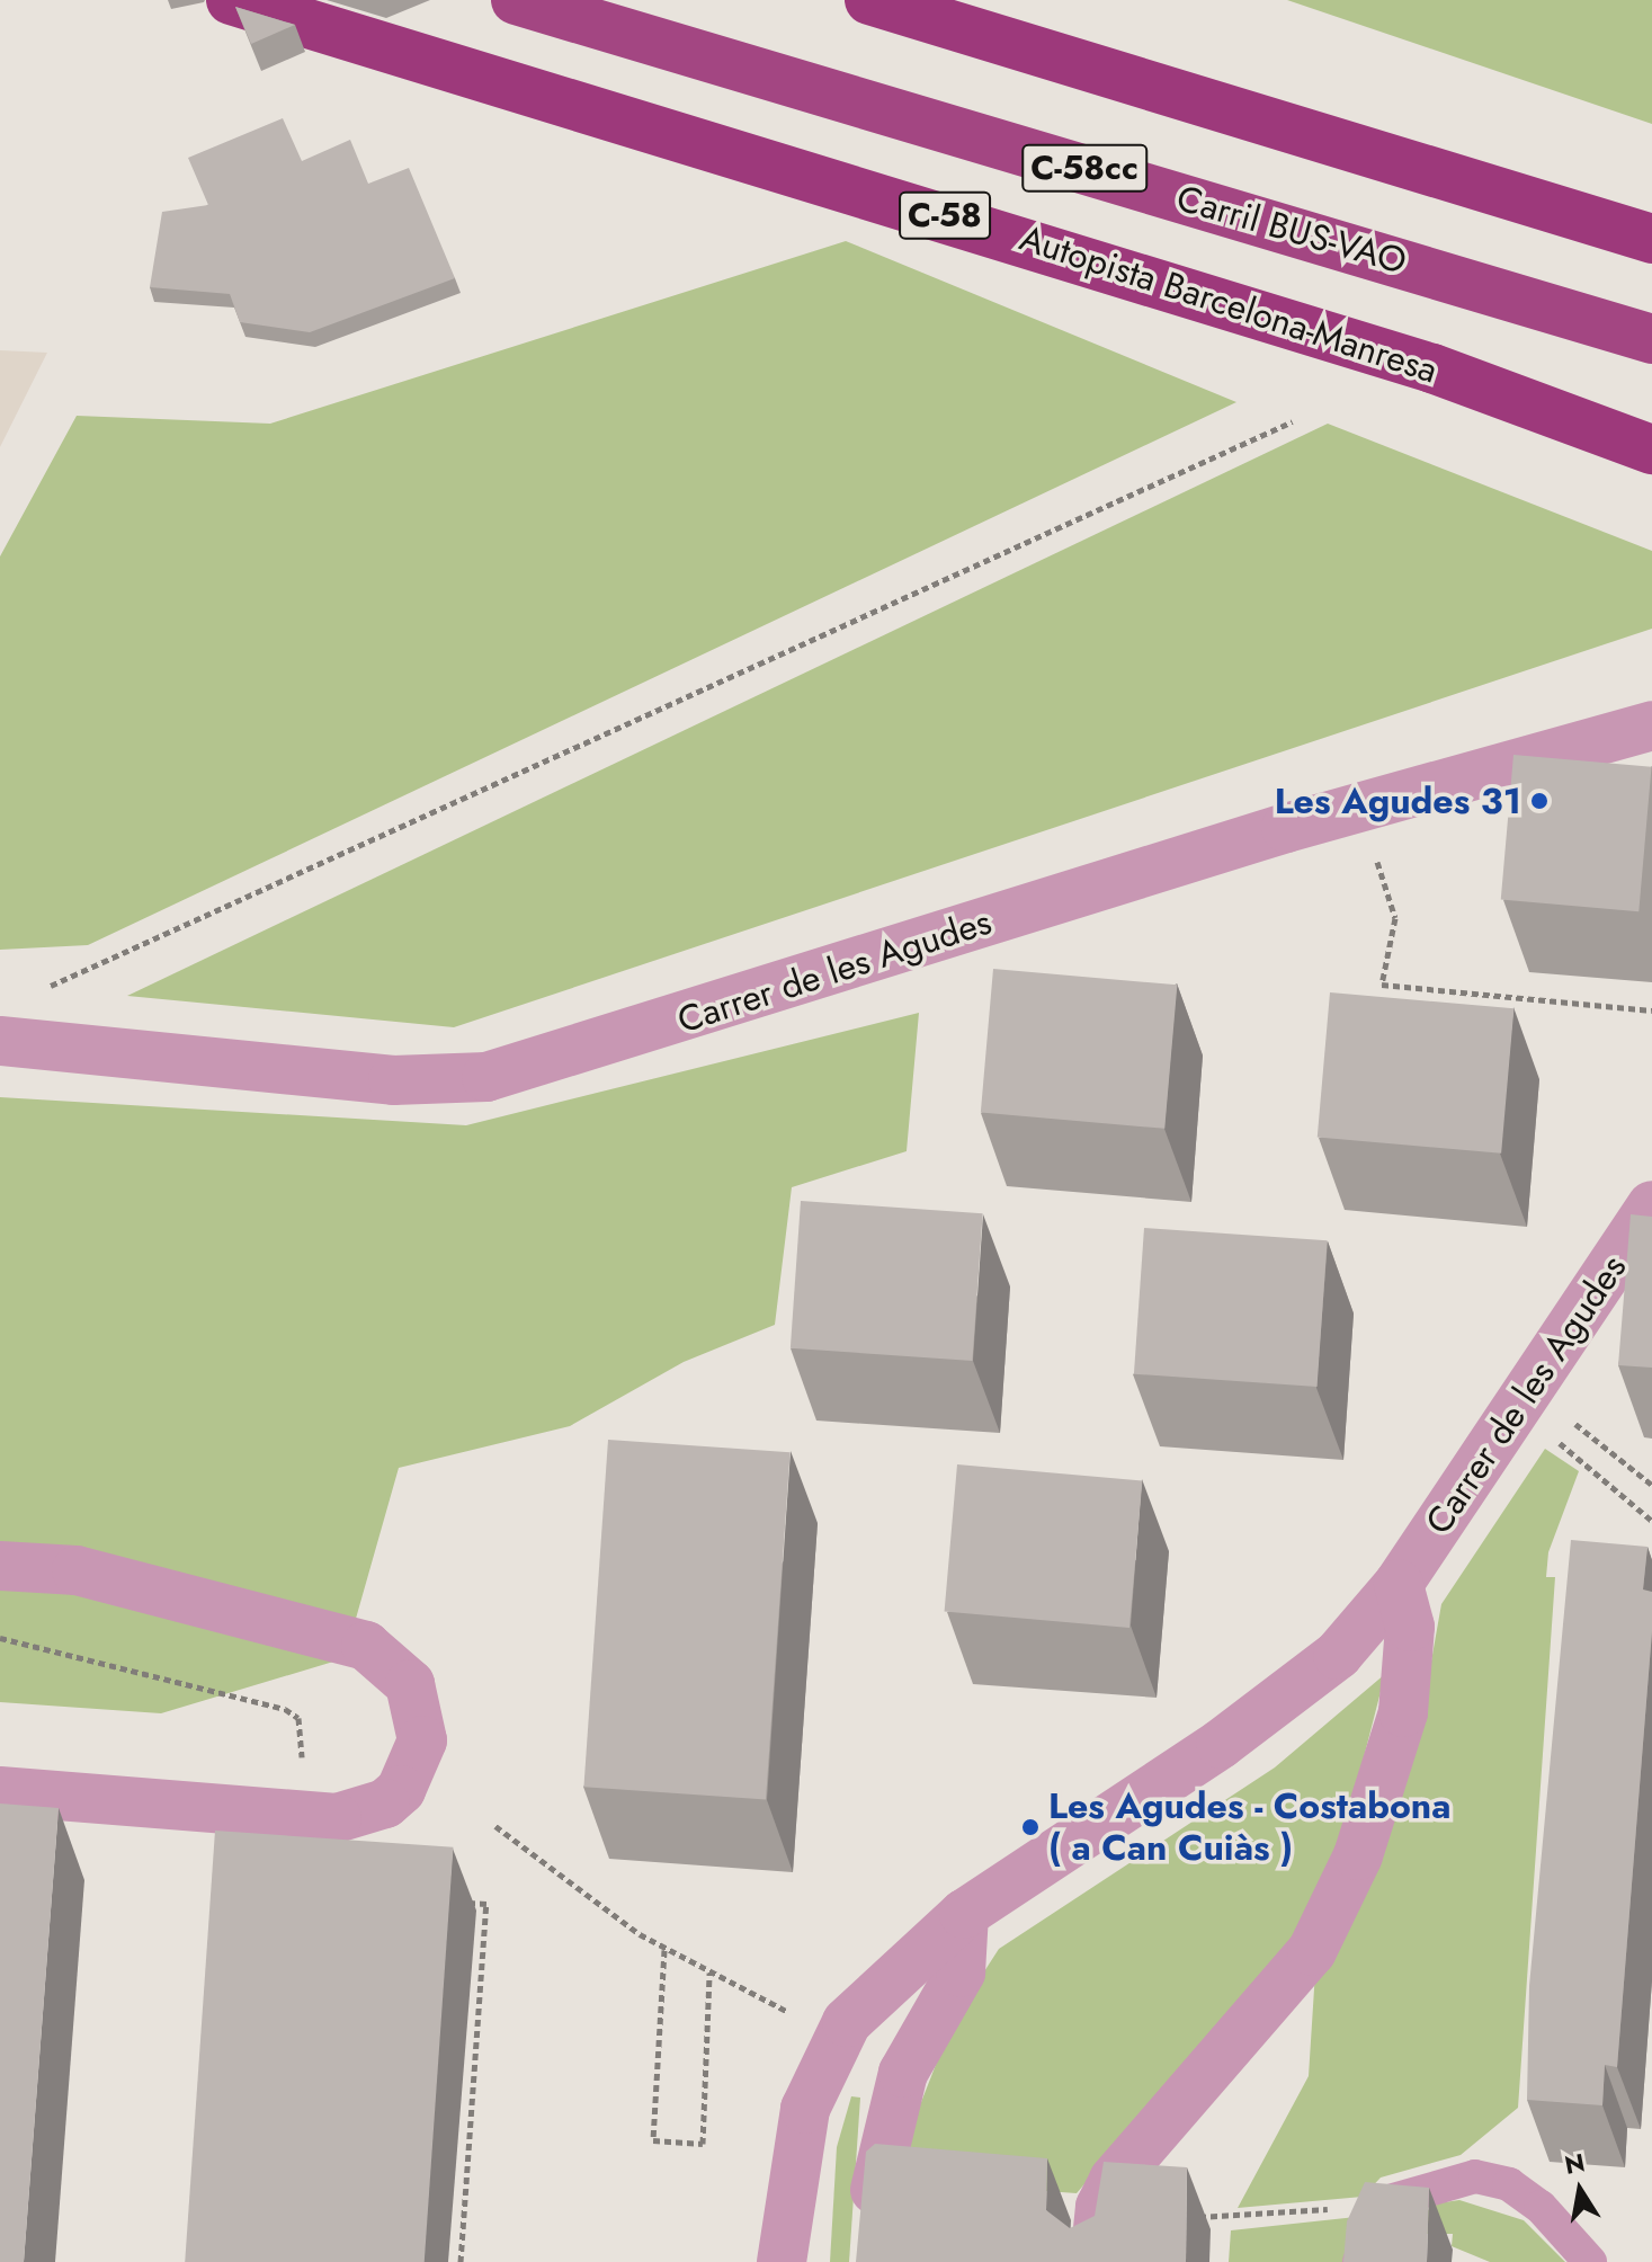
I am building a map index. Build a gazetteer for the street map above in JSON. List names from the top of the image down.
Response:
{
  "streets": {
    "highway": [
      "C-58cc",
      "C-58",
      "Carril BUS-VAO",
      "Autopista Barcelona-Manresa"
    ],
    "street": ["Carrer de les Agudes"]
  },
  "places": ["Les Agudes 31", "Les Agudes - Costabona ( a Can Cuiàs )"],
  "north": "top"
}
